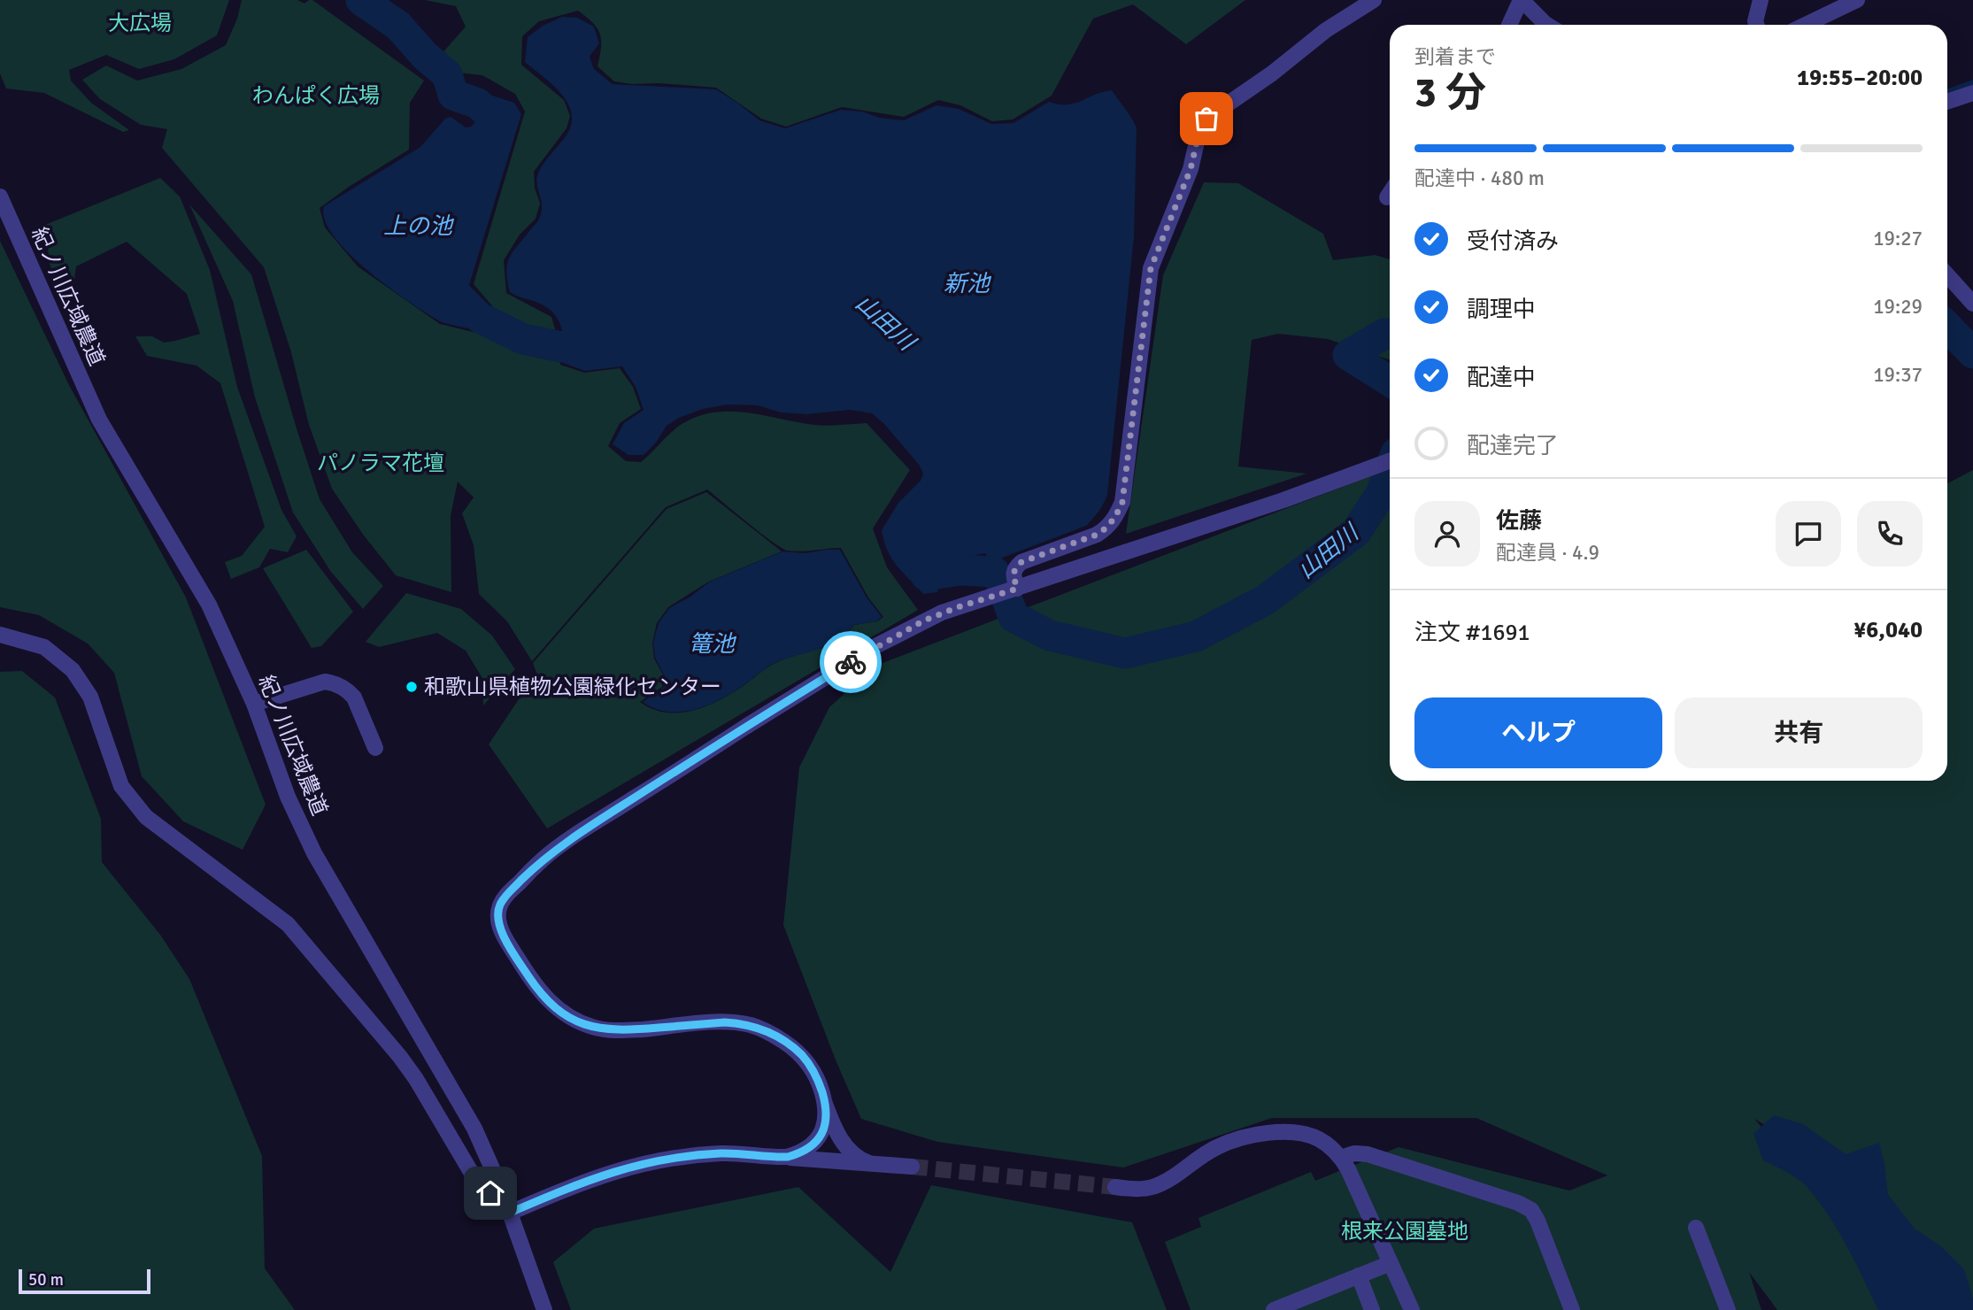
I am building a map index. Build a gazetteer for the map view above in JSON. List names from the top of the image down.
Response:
{
  "streets": {
    "street": ["紀ノ川広域農道"]
  },
  "water": [
    "上の池",
    "新池",
    "山田川",
    "篭池"
  ],
  "parks": [
    "大広場",
    "わんぱく広場",
    "パノラマ花壇",
    "根来公園墓地"
  ],
  "places": ["和歌山県植物公園緑化センター"],
  "scale_bar": "50 m",
  "page": {
    "heading": ["3 分", "到着まで", "19:55–20:00"],
    "panel": [
      "佐藤",
      "配達員 · 4.9",
      "注文 #1691",
      "¥6,040"
    ],
    "bar": "配達中 · 480 m",
    "list": [
      ["受付済み", "19:27"],
      ["調理中", "19:29"],
      ["配達中", "19:37"],
      "配達完了"
    ],
    "buttons": ["ヘルプ", "共有"],
    "scale": "50 m"
  }
}
